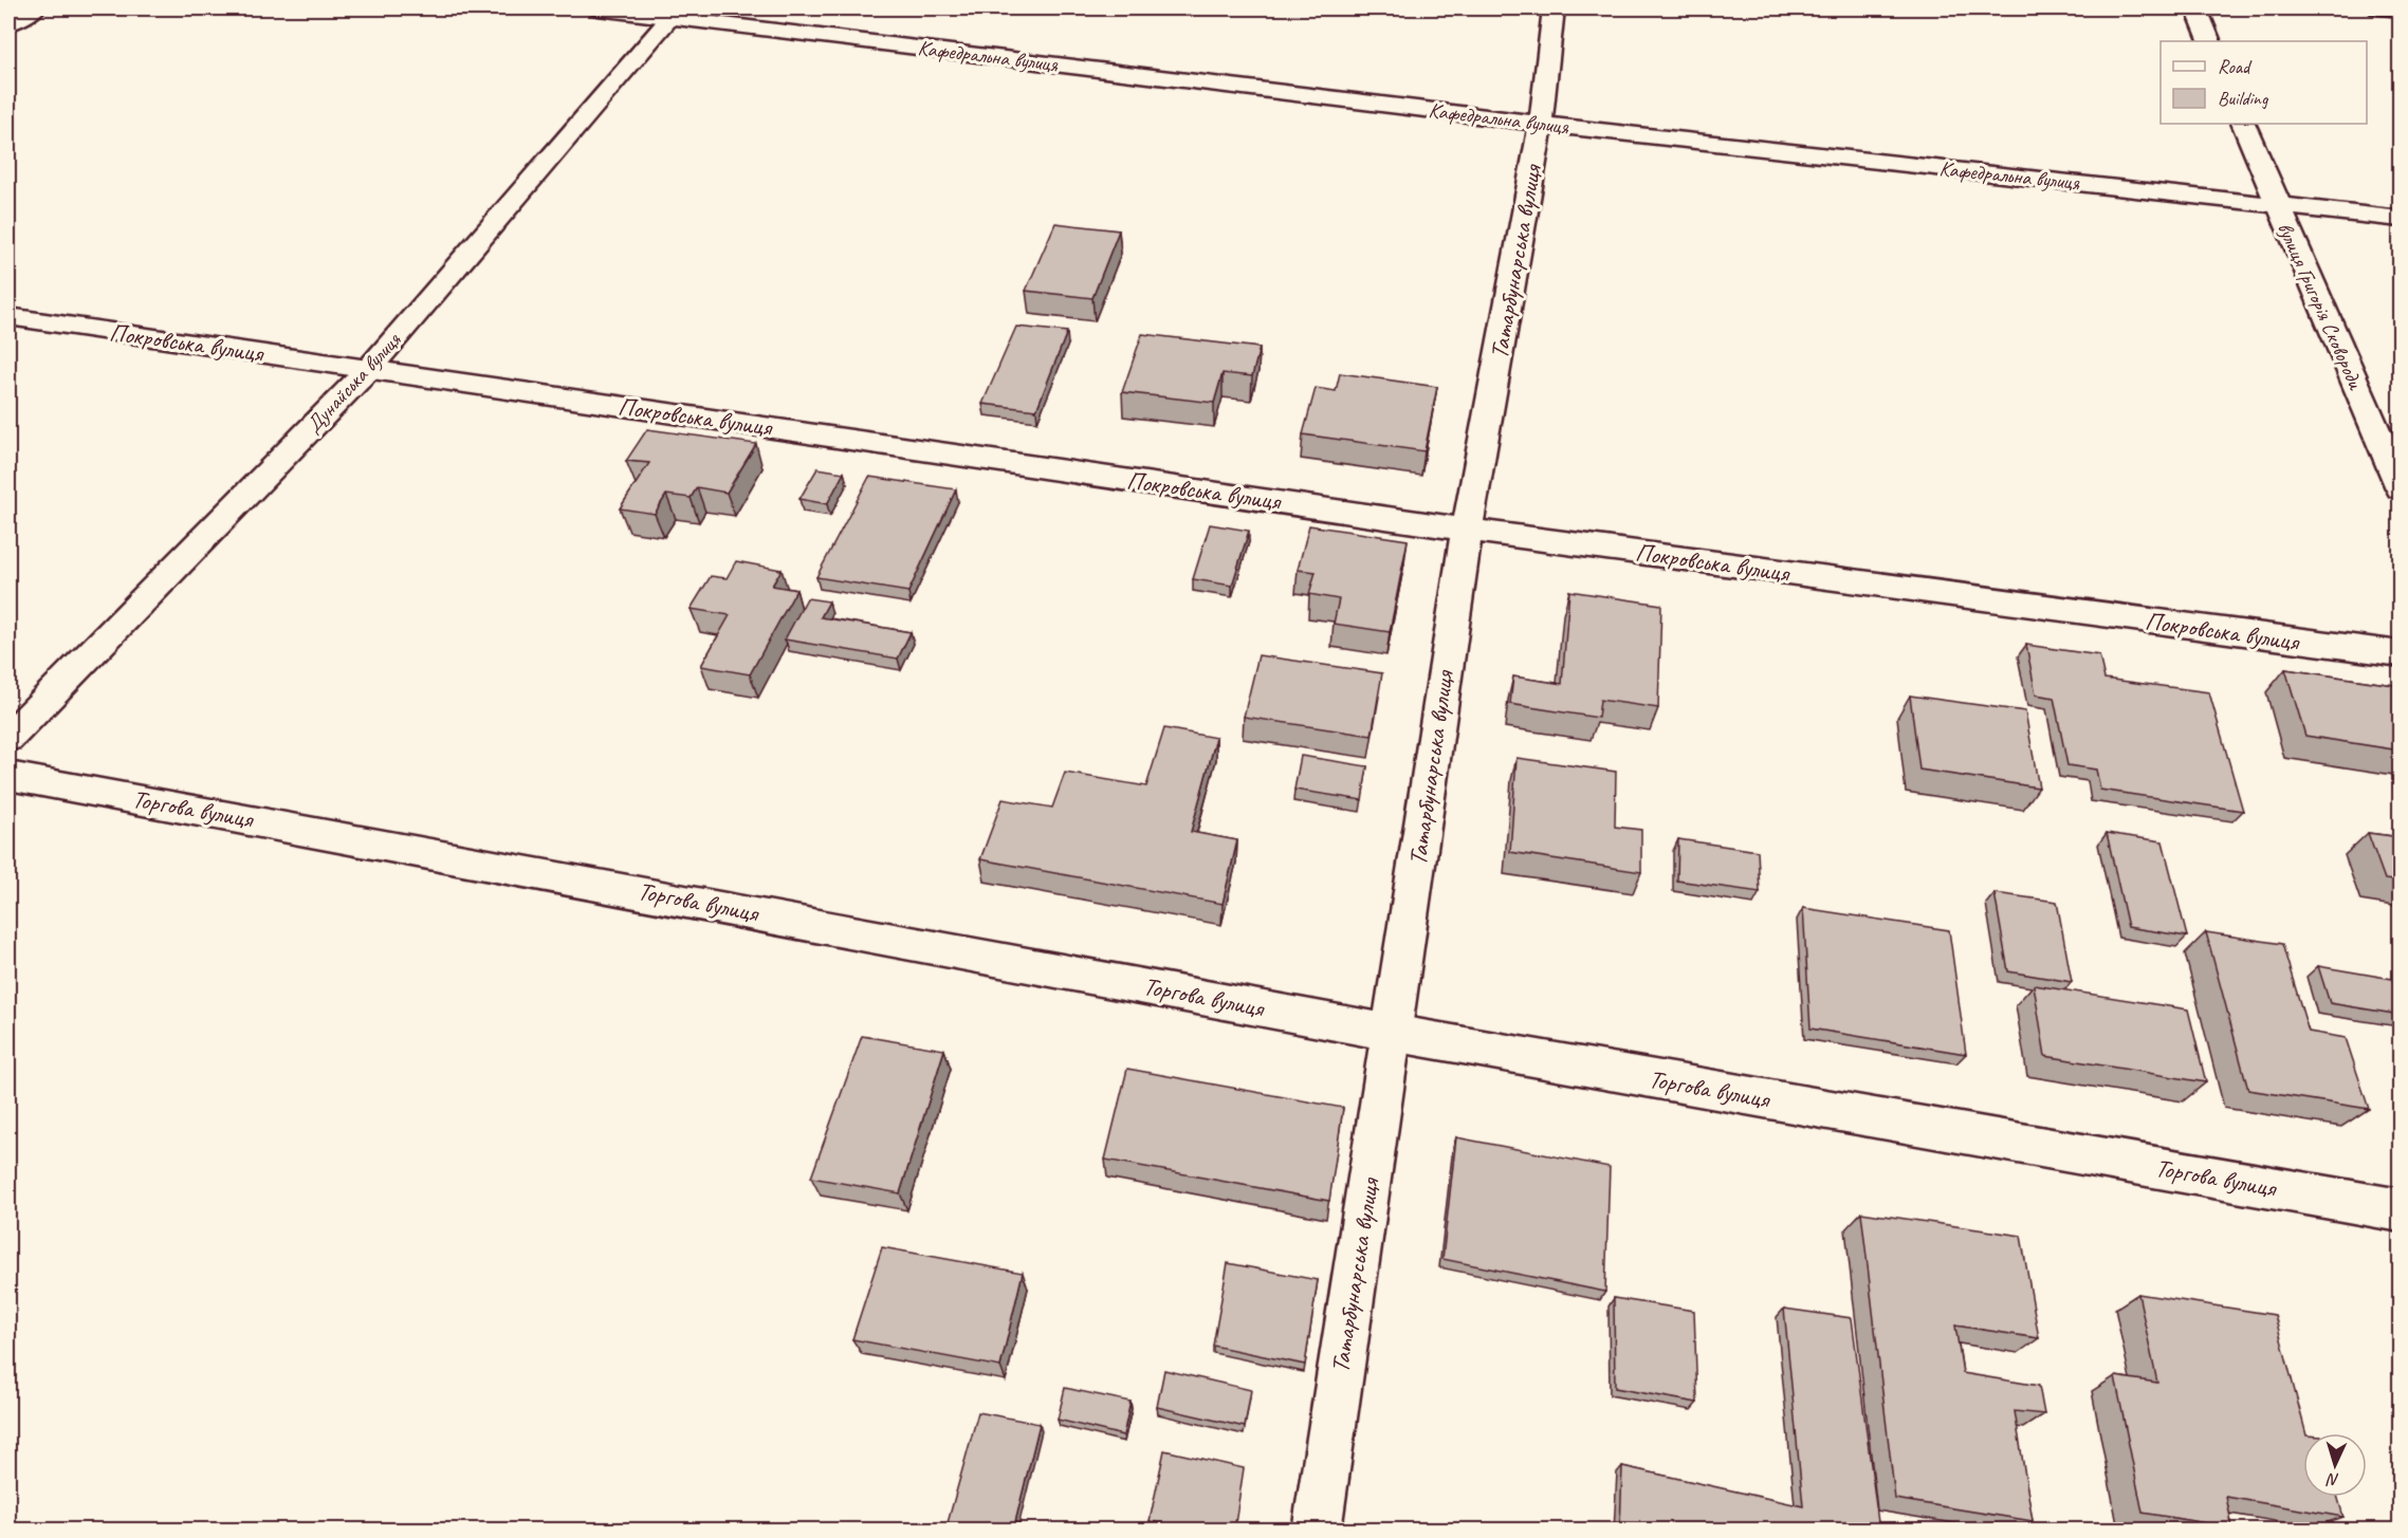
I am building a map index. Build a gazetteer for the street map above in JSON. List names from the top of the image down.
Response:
{
  "streets": {
    "street": [
      "Кафедральна вулиця",
      "Татарбунарська вулиця",
      "вулиця Григорія Сковороди",
      "Покровська вулиця",
      "Дунайська вулиця",
      "Торгова вулиця"
    ]
  },
  "crossings": [
    ["Кафедральна вулиця", "Татарбунарська вулиця"],
    ["Кафедральна вулиця", "вулиця Григорія Сковороди"],
    ["Кафедральна вулиця", "Дунайська вулиця"],
    ["Татарбунарська вулиця", "Покровська вулиця"],
    ["Татарбунарська вулиця", "Торгова вулиця"],
    ["Покровська вулиця", "Дунайська вулиця"]
  ],
  "legend": ["Road", "Building"],
  "north": "bottom"
}
